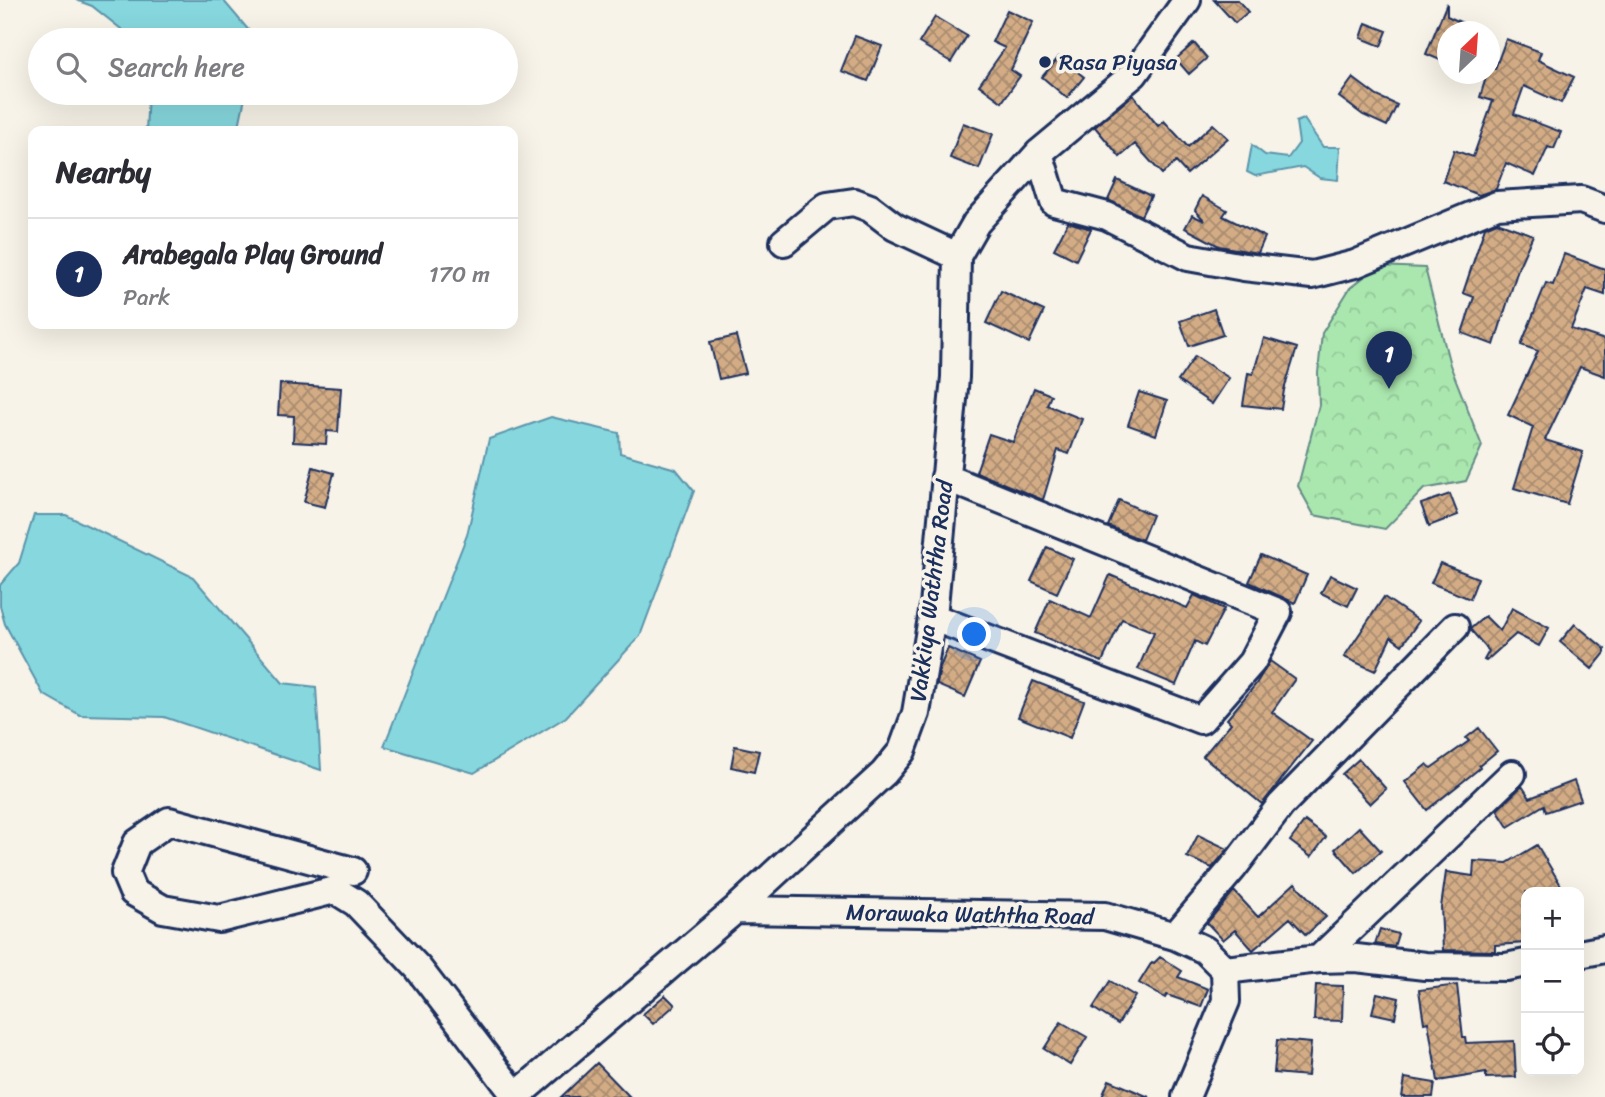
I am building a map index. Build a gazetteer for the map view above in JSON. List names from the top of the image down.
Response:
{
  "streets": {
    "street": ["Vakkiya Waththa Road", "Morawaka Waththa Road"]
  },
  "crossings": [
    ["Vakkiya Waththa Road", "Morawaka Waththa Road"]
  ],
  "places": ["Rasa Piyasa"],
  "north": "top right",
  "page": {
    "search": "Search here",
    "heading": "Nearby",
    "list": [
      {
        "mark": "1",
        "name": "Arabegala Play Ground",
        "note": "Park",
        "value": "170 m"
      }
    ],
    "pins": "1",
    "map_buttons": ["+", "−"]
  }
}
